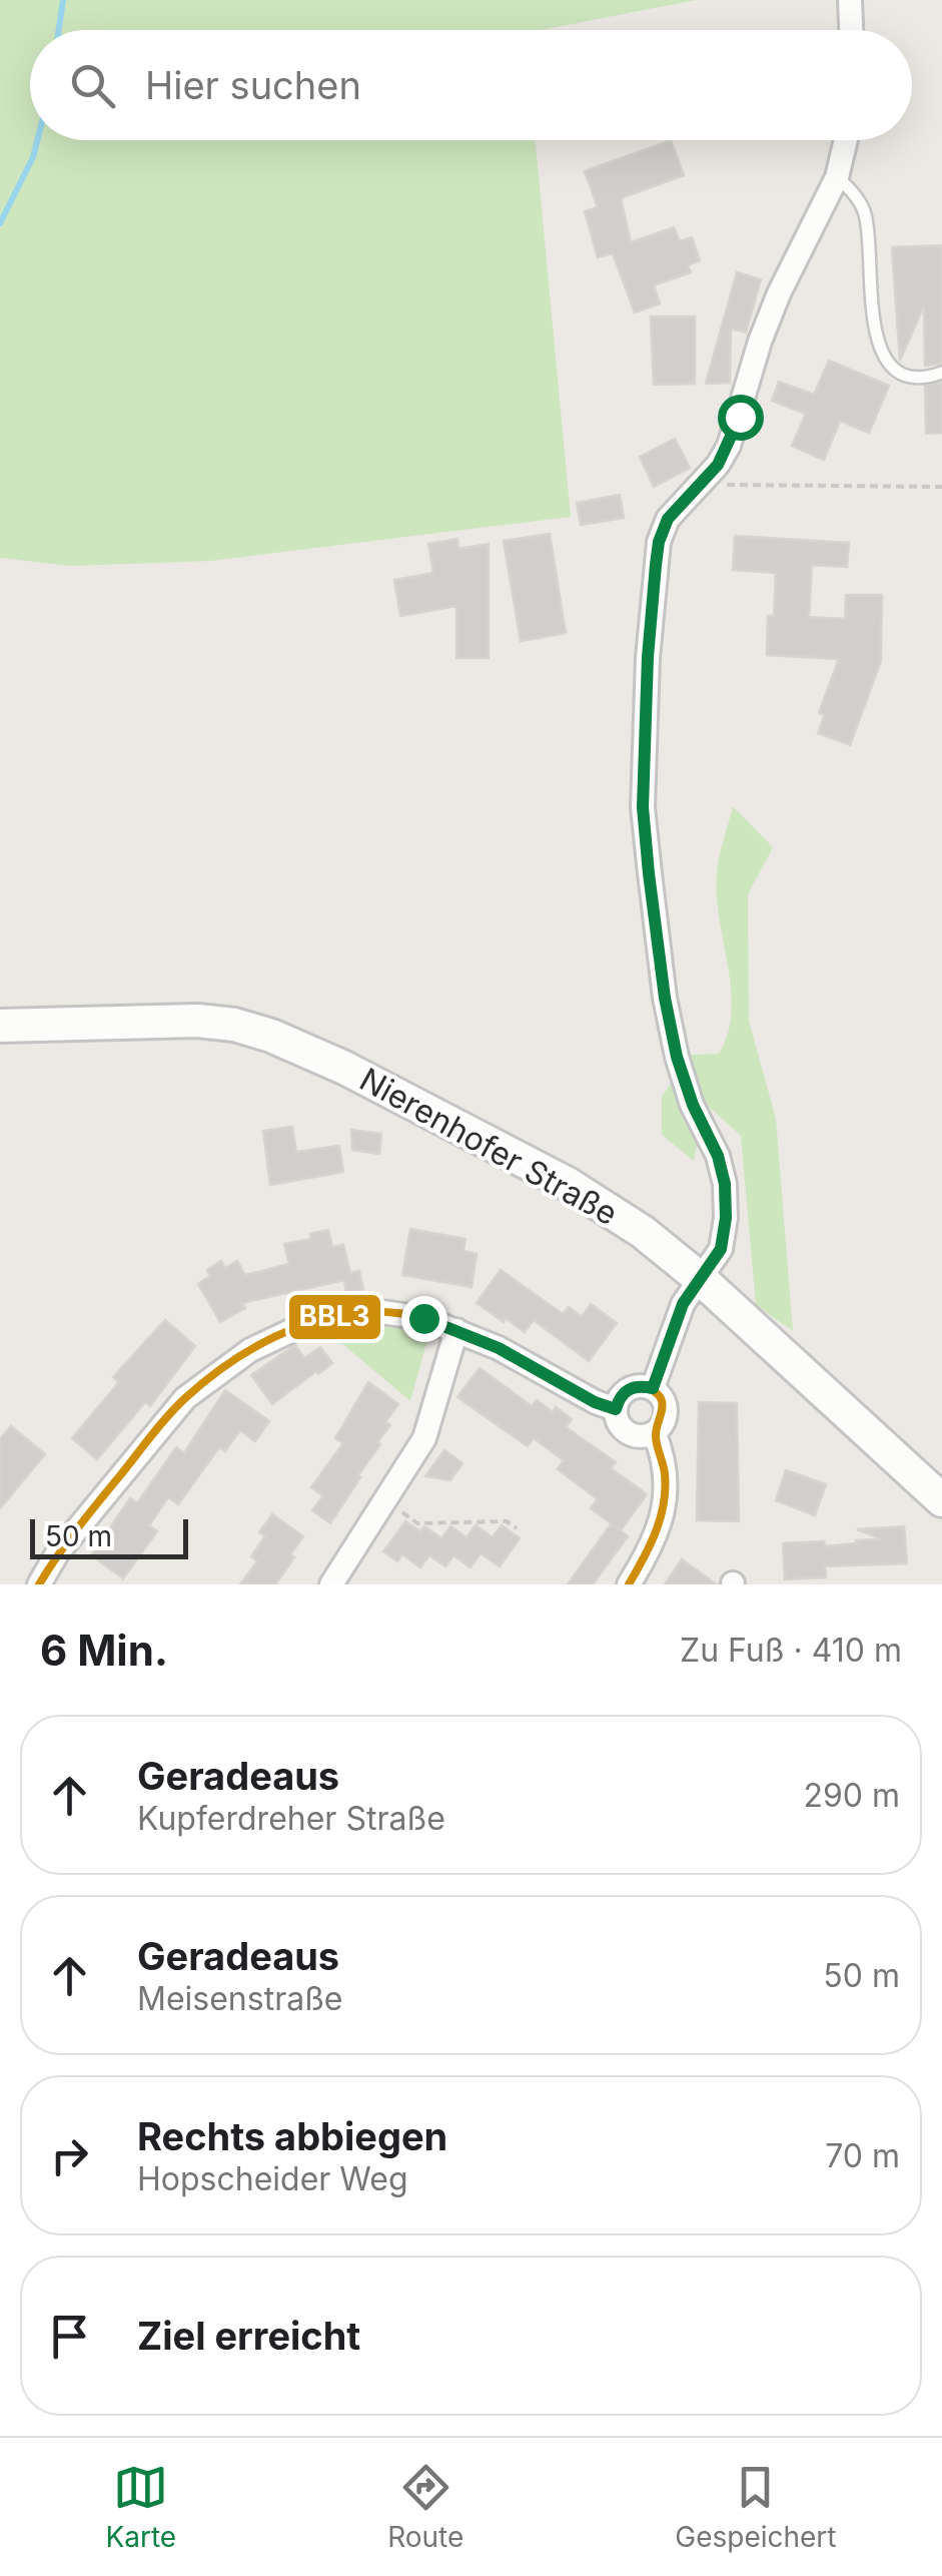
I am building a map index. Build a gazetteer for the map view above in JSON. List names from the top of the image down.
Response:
{
  "streets": {
    "street": ["Nierenhofer Straße"]
  },
  "lines": ["transit line BBL3"],
  "scale_bar": "50 m",
  "page": {
    "search": "Hier suchen",
    "scale": "50 m",
    "heading": ["6 Min.", "Zu Fuß · 410 m"],
    "list": [
      ["Geradeaus", "Kupferdreher Straße", "290 m"],
      ["Geradeaus", "Meisenstraße", "50 m"],
      ["Rechts abbiegen", "Hopscheider Weg", "70 m"],
      "Ziel erreicht"
    ],
    "nav": ["Karte", "Route", "Gespeichert"]
  }
}
